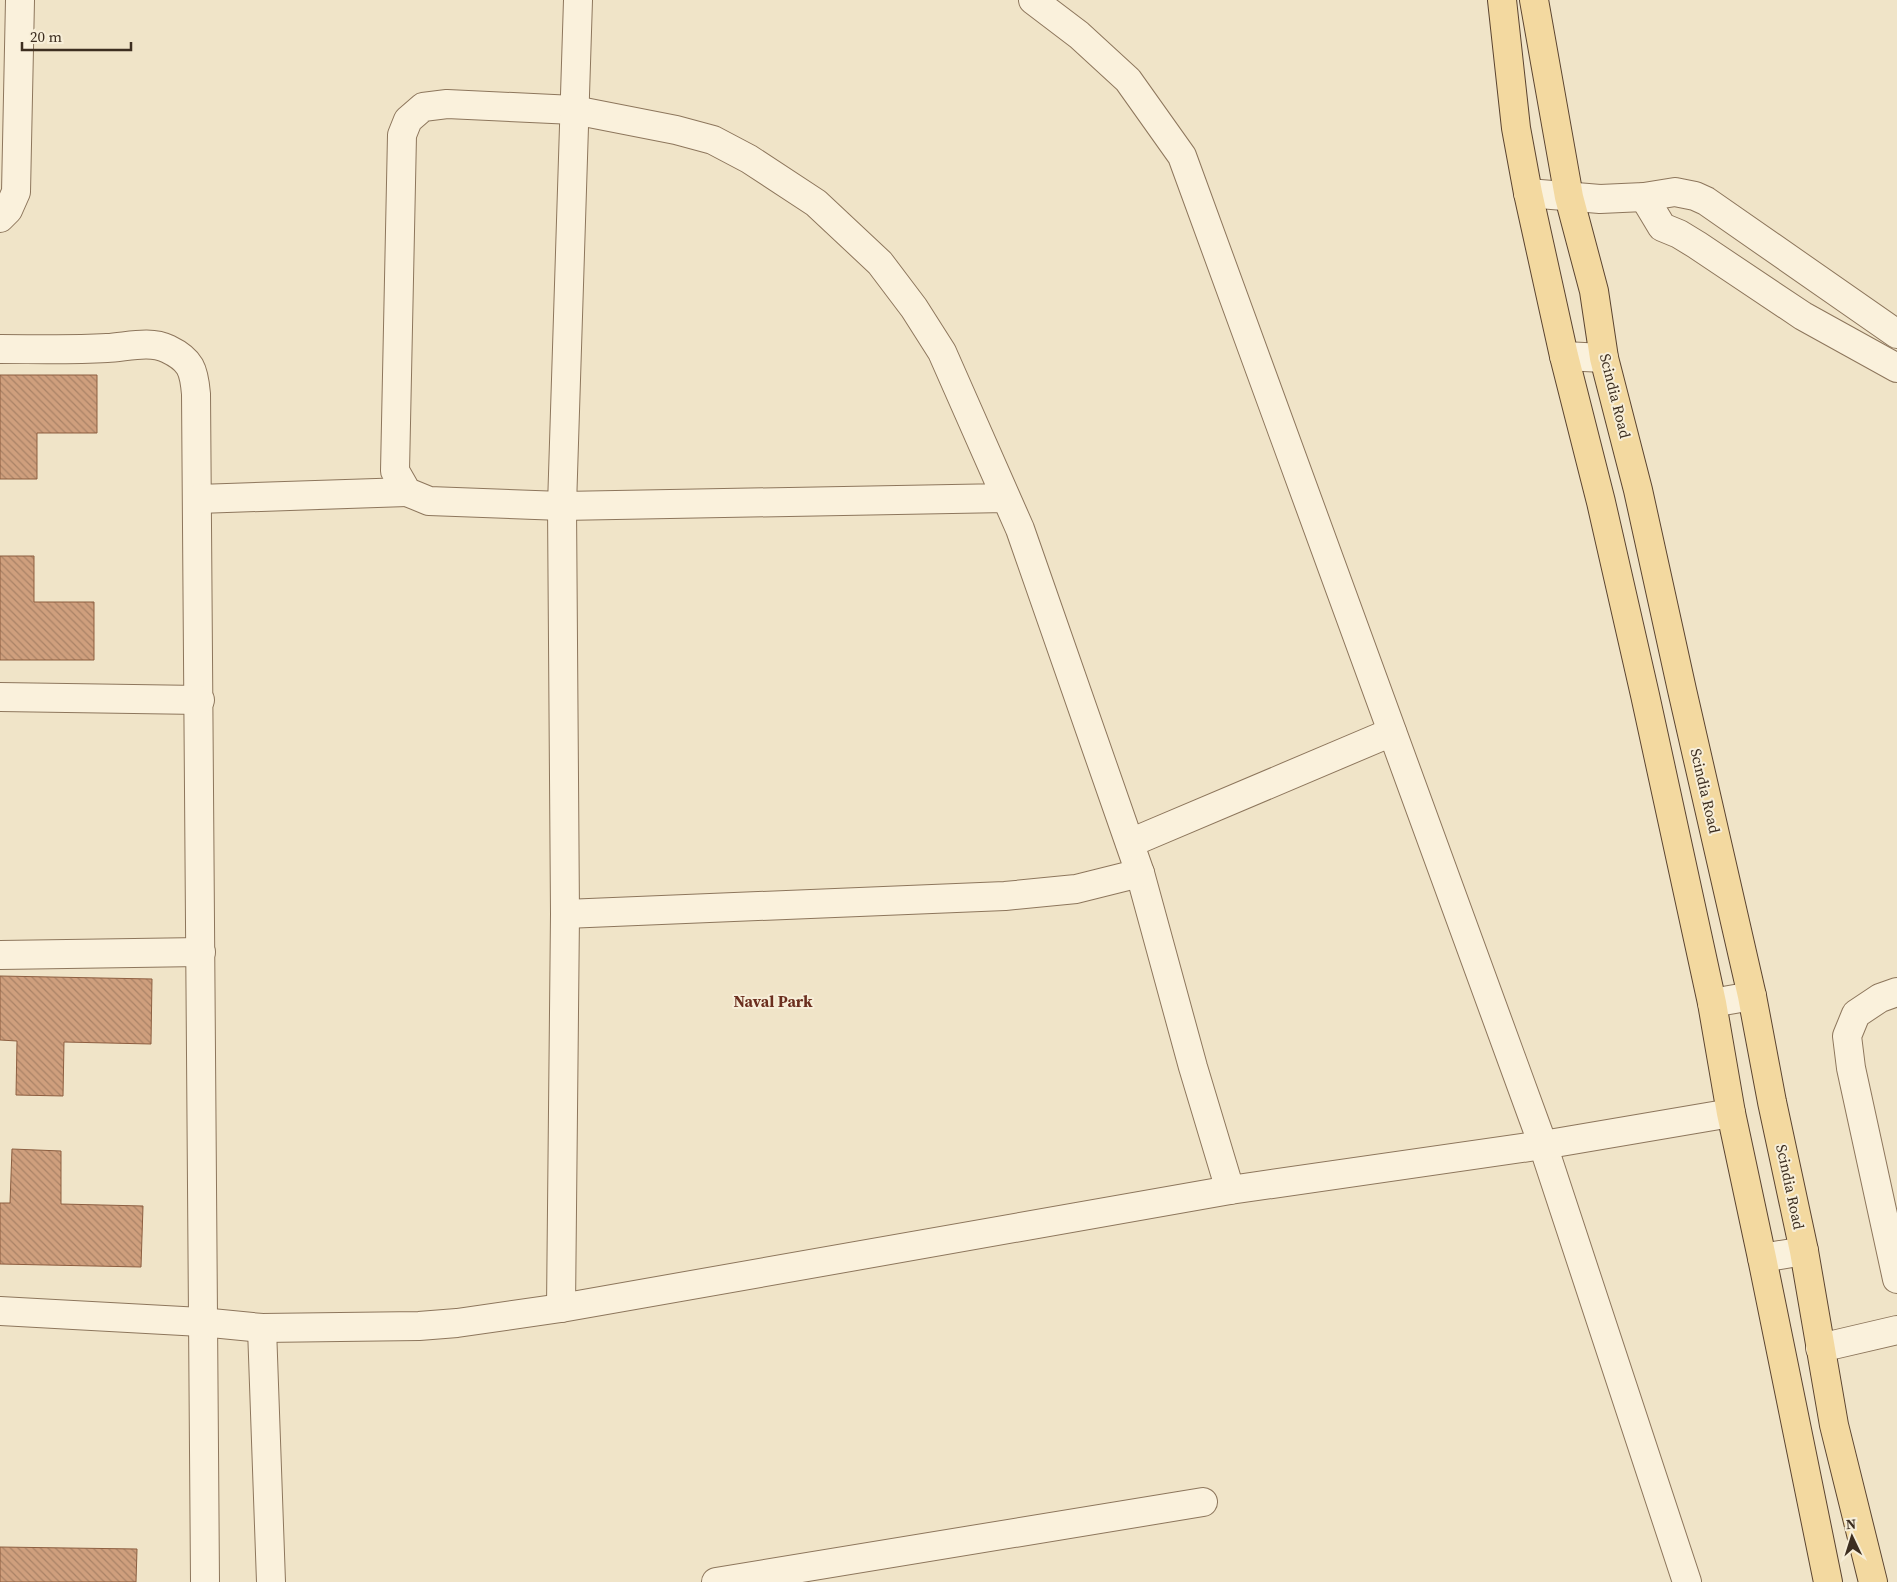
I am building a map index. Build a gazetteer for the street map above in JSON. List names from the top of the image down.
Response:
{
  "streets": {
    "main road": ["Scindia Road"]
  },
  "districts": ["Naval Park"],
  "scale_bar": "20 m",
  "north": "top"
}
